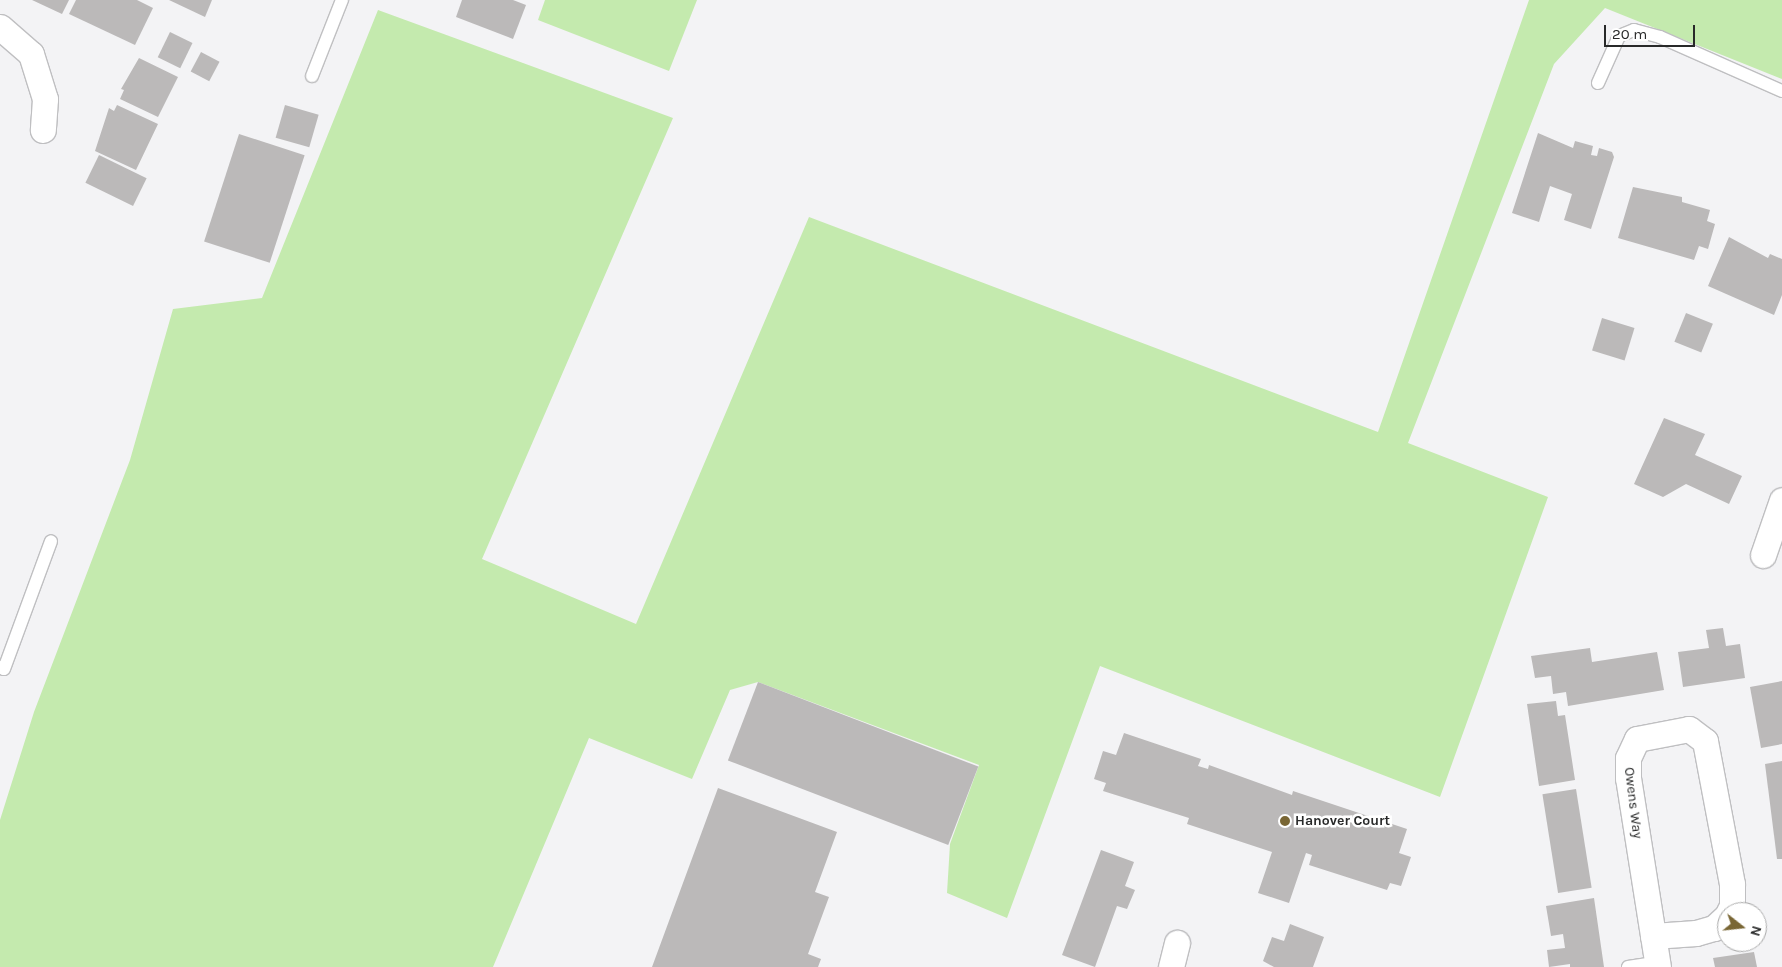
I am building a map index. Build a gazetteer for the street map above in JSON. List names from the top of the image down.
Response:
{
  "streets": {
    "street": ["Owens Way"]
  },
  "places": ["Hanover Court"],
  "scale_bar": "20 m",
  "north": "right"
}
